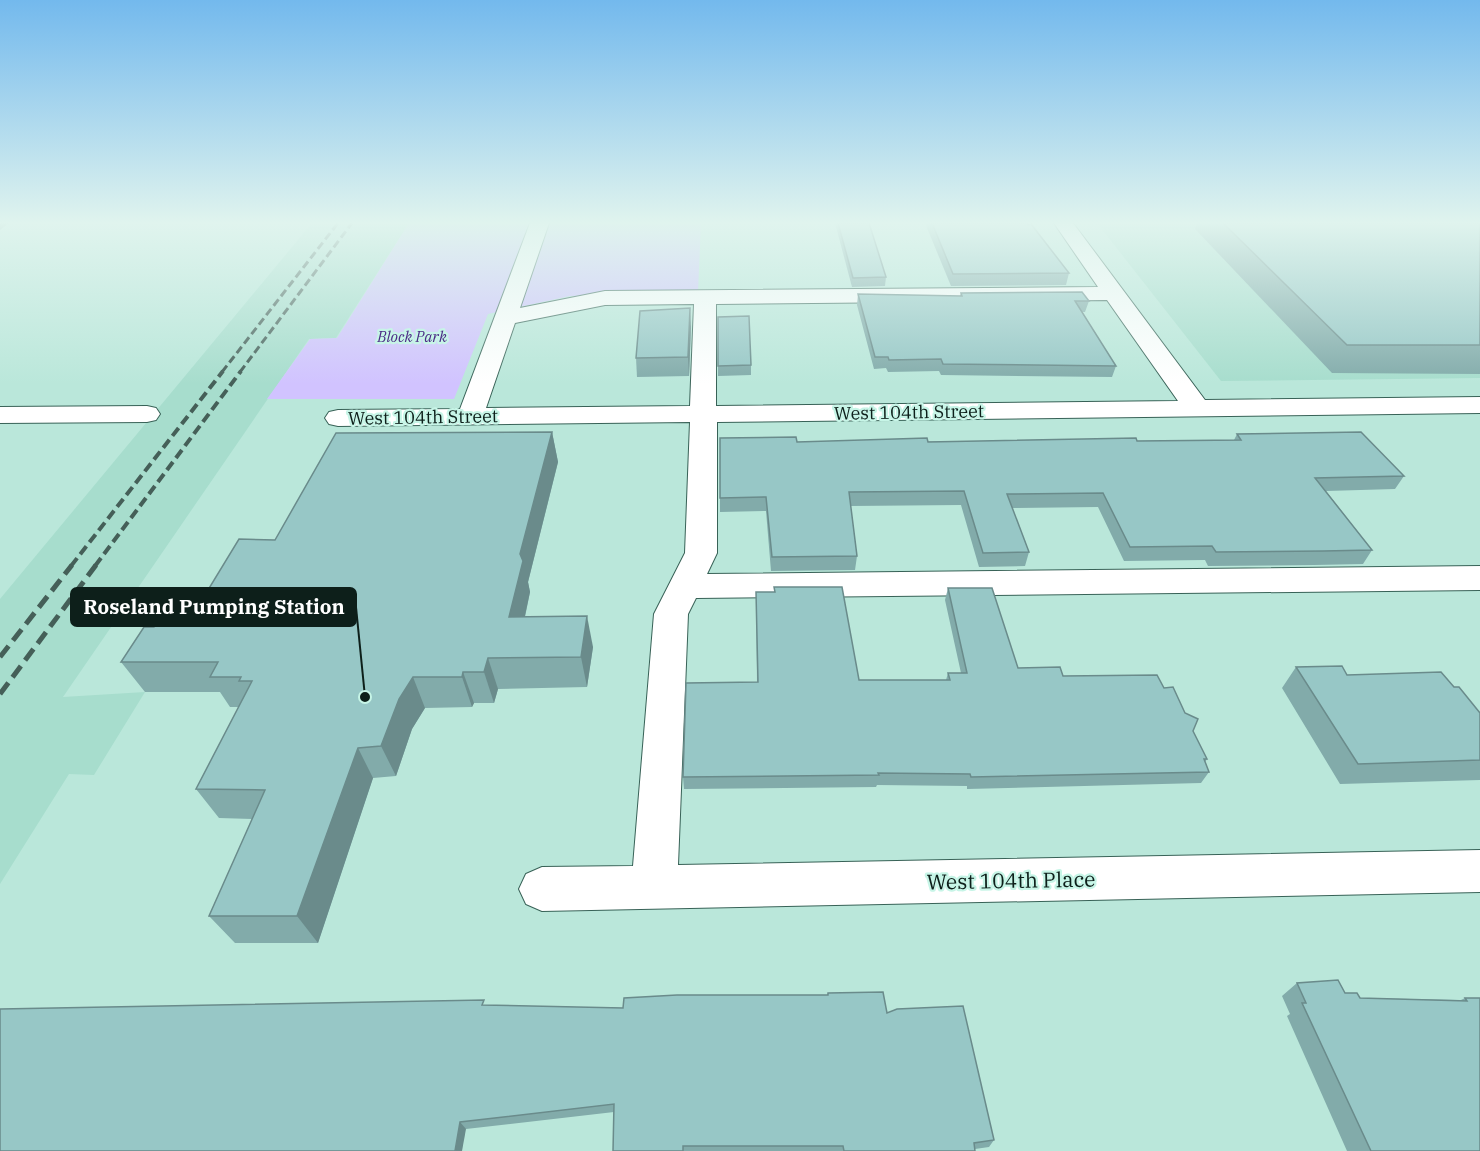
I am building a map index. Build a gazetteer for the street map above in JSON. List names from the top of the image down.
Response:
{
  "streets": {
    "street": ["West 104th Street", "West 104th Place"]
  },
  "parks": ["Block Park"],
  "places": ["Roseland Pumping Station"]
}
